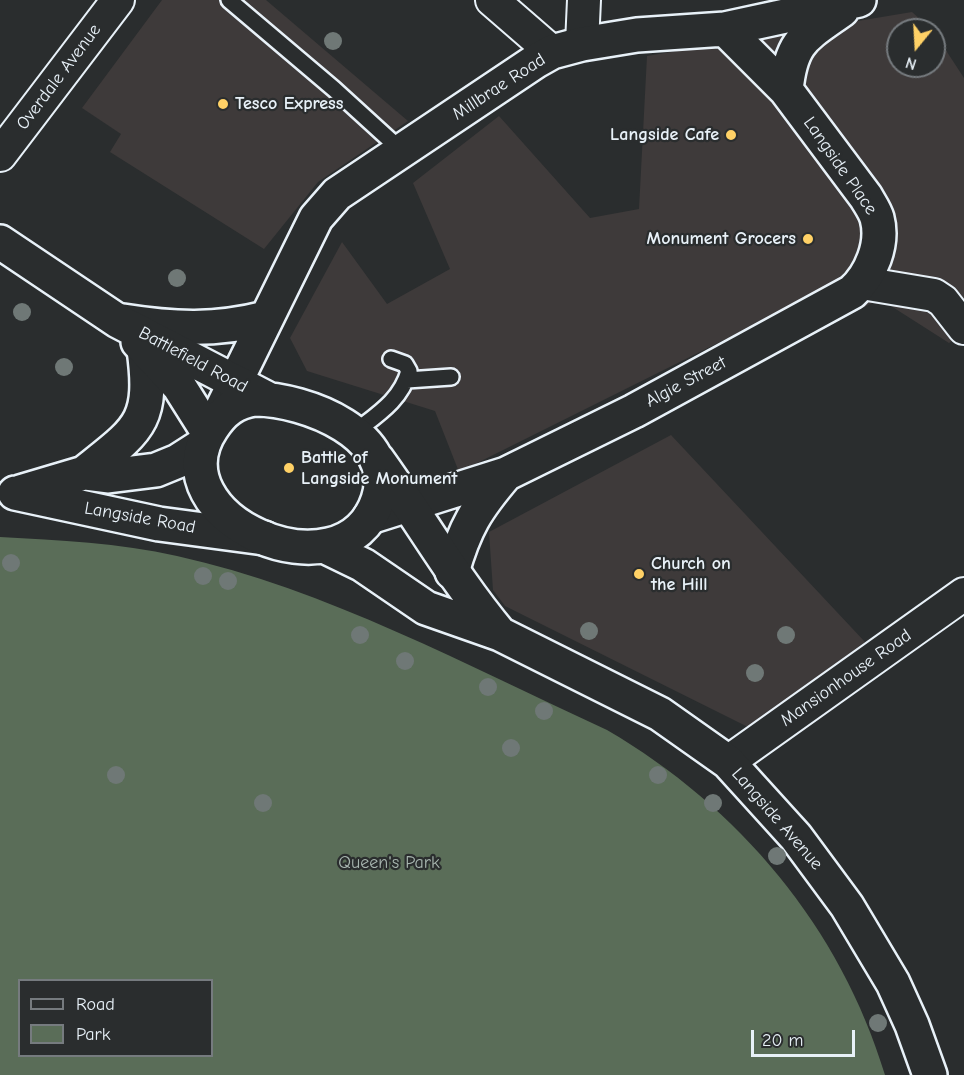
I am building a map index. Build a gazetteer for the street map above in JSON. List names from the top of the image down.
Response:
{
  "streets": {
    "street": [
      "Overdale Avenue",
      "Millbrae Road",
      "Langside Place",
      "Battlefield Road",
      "Algie Street",
      "Langside Road",
      "Mansionhouse Road",
      "Langside Avenue"
    ]
  },
  "crossings": [
    ["Millbrae Road", "Langside Place"],
    ["Millbrae Road", "Battlefield Road"],
    ["Millbrae Road", "Algie Street"],
    ["Millbrae Road", "Langside Road"],
    ["Millbrae Road", "Langside Avenue"],
    ["Langside Place", "Algie Street"],
    ["Battlefield Road", "Algie Street"],
    ["Battlefield Road", "Langside Road"],
    ["Battlefield Road", "Langside Avenue"],
    ["Algie Street", "Langside Road"],
    ["Algie Street", "Langside Avenue"],
    ["Langside Road", "Langside Avenue"],
    ["Mansionhouse Road", "Langside Avenue"]
  ],
  "parks": ["Queen's Park"],
  "places": [
    "Tesco Express",
    "Langside Cafe",
    "Monument Grocers",
    "Battle of Langside Monument",
    "Church on the Hill"
  ],
  "legend": ["Road", "Park"],
  "scale_bar": "20 m",
  "north": "bottom"
}
